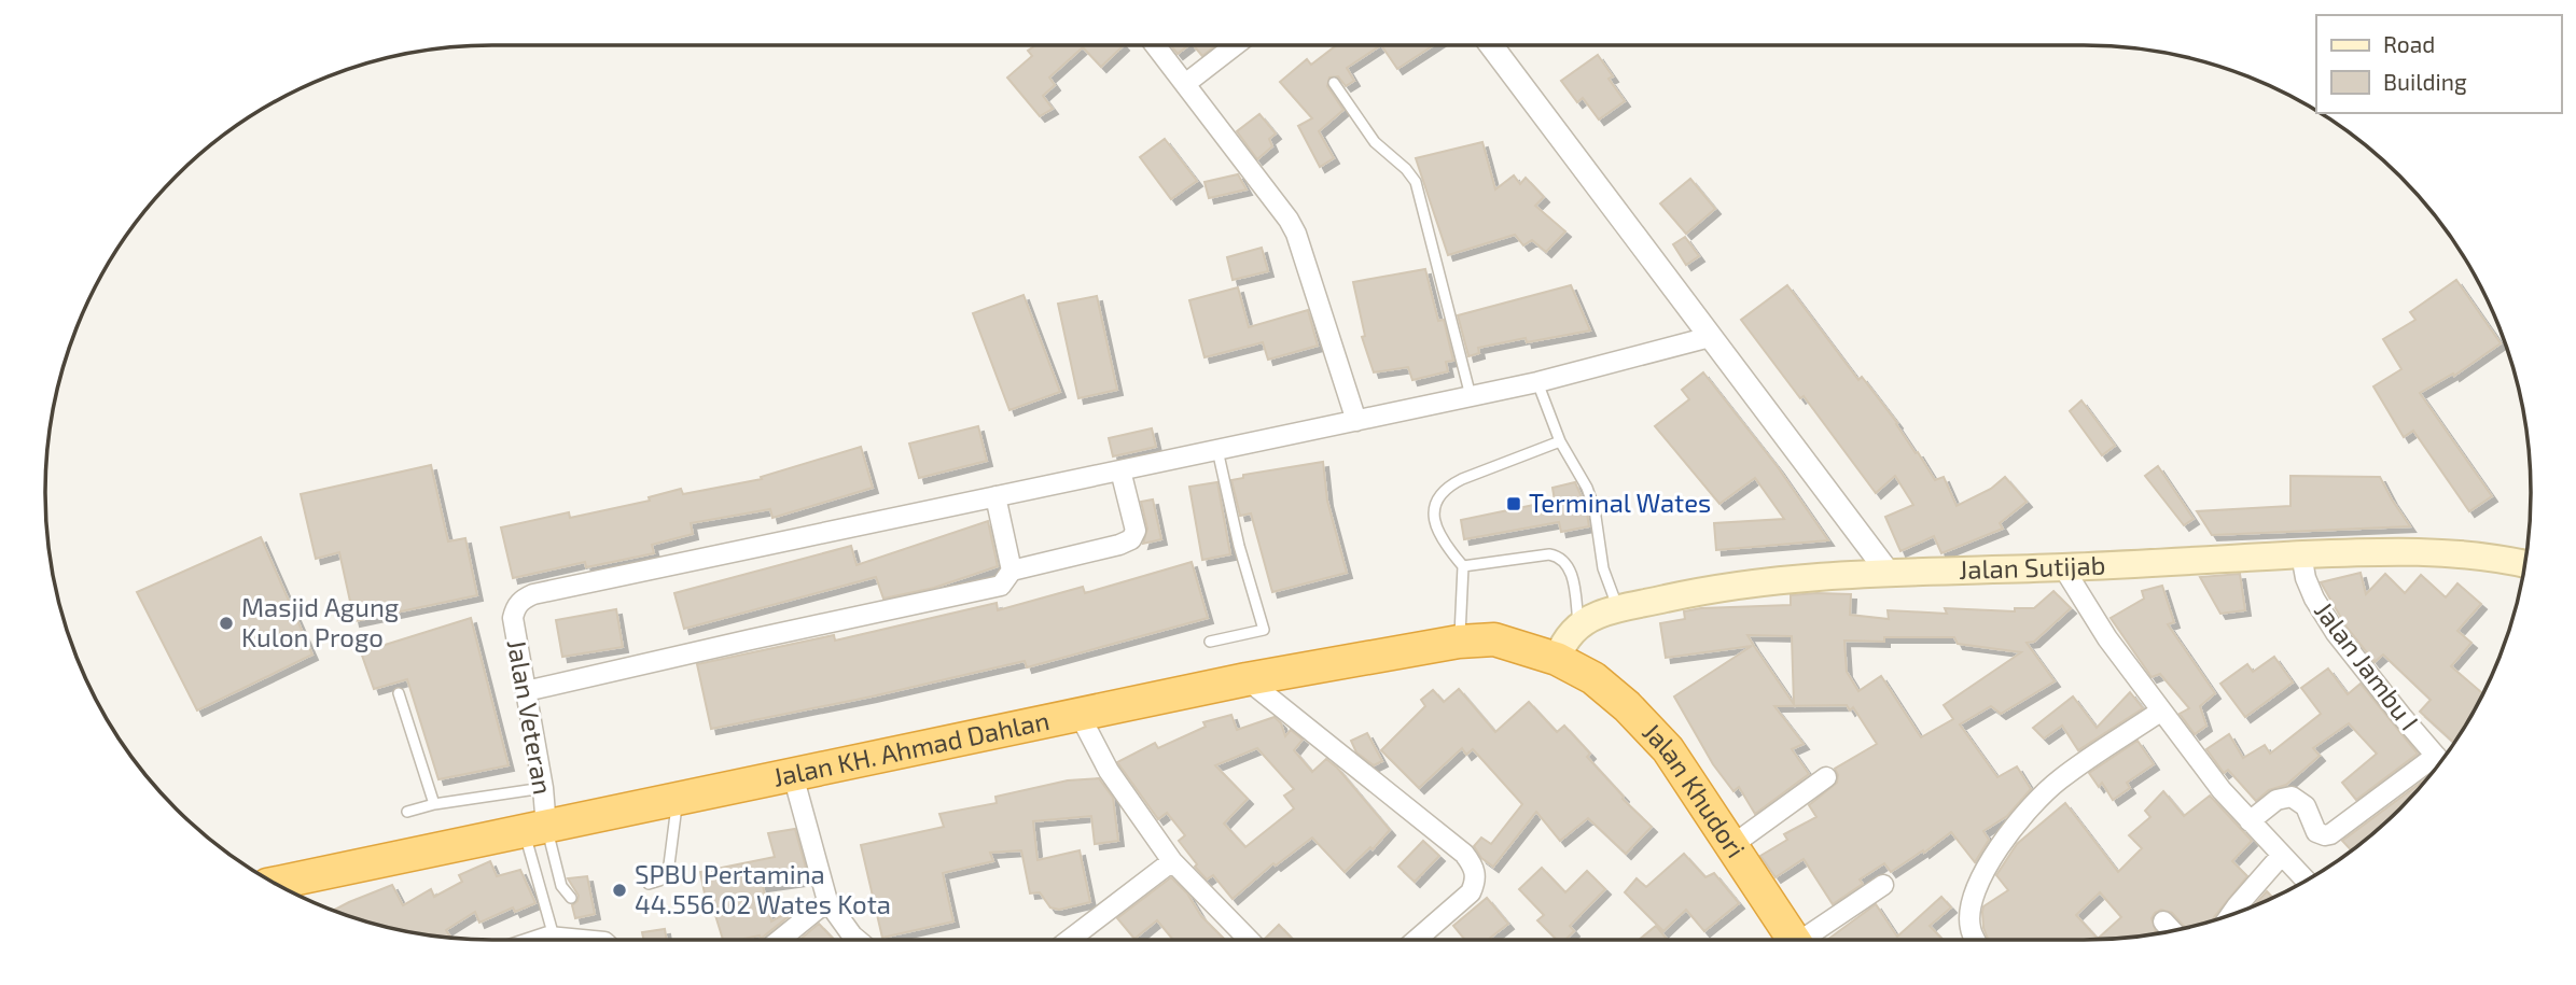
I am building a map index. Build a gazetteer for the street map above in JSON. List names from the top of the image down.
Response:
{
  "streets": {
    "highway": ["Jalan KH. Ahmad Dahlan", "Jalan Khudori"],
    "main road": ["Jalan Sutijab"],
    "street": ["Jalan Jambu I", "Jalan Veteran"]
  },
  "crossings": [
    ["Jalan Sutijab", "Jalan Jambu I"],
    ["Jalan Veteran", "Jalan KH. Ahmad Dahlan"],
    ["Jalan KH. Ahmad Dahlan", "Jalan Khudori"]
  ],
  "places": {
    "transit": ["Terminal Wates"],
    "other": ["Masjid Agung Kulon Progo", "SPBU Pertamina 44.556.02 Wates Kota"]
  },
  "legend": ["Road", "Building"]
}
